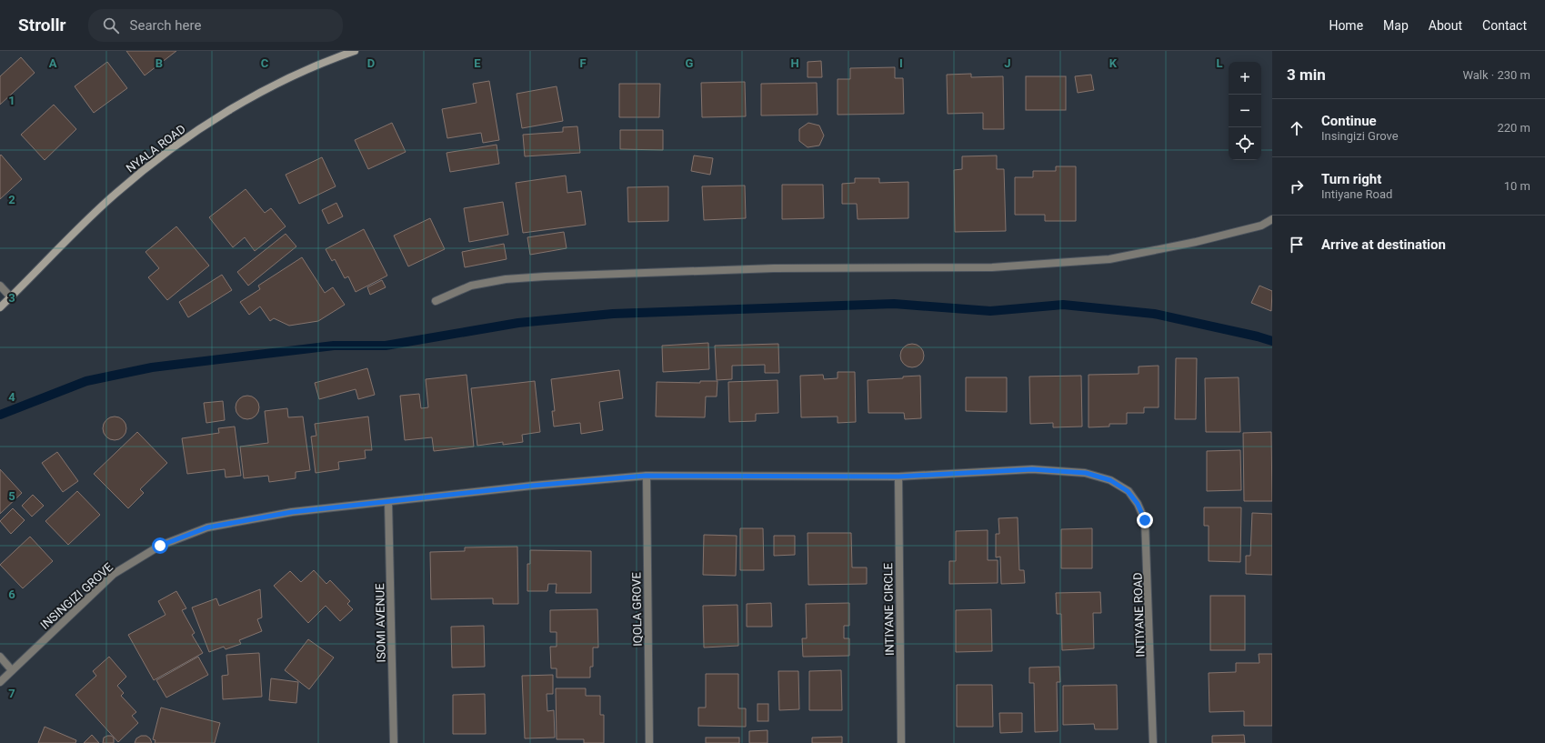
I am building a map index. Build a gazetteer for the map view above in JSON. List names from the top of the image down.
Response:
{
  "streets": {
    "street": [
      "NYALA ROAD",
      "INSINGIZI GROVE",
      "IQOLA GROVE",
      "INTIYANE CIRCLE",
      "INTIYANE ROAD",
      "ISOMI AVENUE"
    ]
  },
  "crossings": [
    ["INSINGIZI GROVE", "IQOLA GROVE"],
    ["INSINGIZI GROVE", "INTIYANE CIRCLE"],
    ["INSINGIZI GROVE", "INTIYANE ROAD"],
    ["INSINGIZI GROVE", "ISOMI AVENUE"]
  ],
  "page": {
    "header": "Strollr",
    "search": "Search here",
    "nav": [
      "Home",
      "Map",
      "About",
      "Contact"
    ],
    "heading": ["3 min", "Walk · 230 m"],
    "map_buttons": ["+", "−"],
    "list": [
      ["Continue", "Insingizi Grove", "220 m"],
      ["Turn right", "Intiyane Road", "10 m"],
      "Arrive at destination"
    ]
  },
  "grid": {
    "columns": [
      "A",
      "B",
      "C",
      "D",
      "E",
      "F",
      "G",
      "H",
      "I",
      "J",
      "K",
      "L"
    ],
    "rows": [
      "1",
      "2",
      "3",
      "4",
      "5",
      "6",
      "7"
    ]
  }
}
